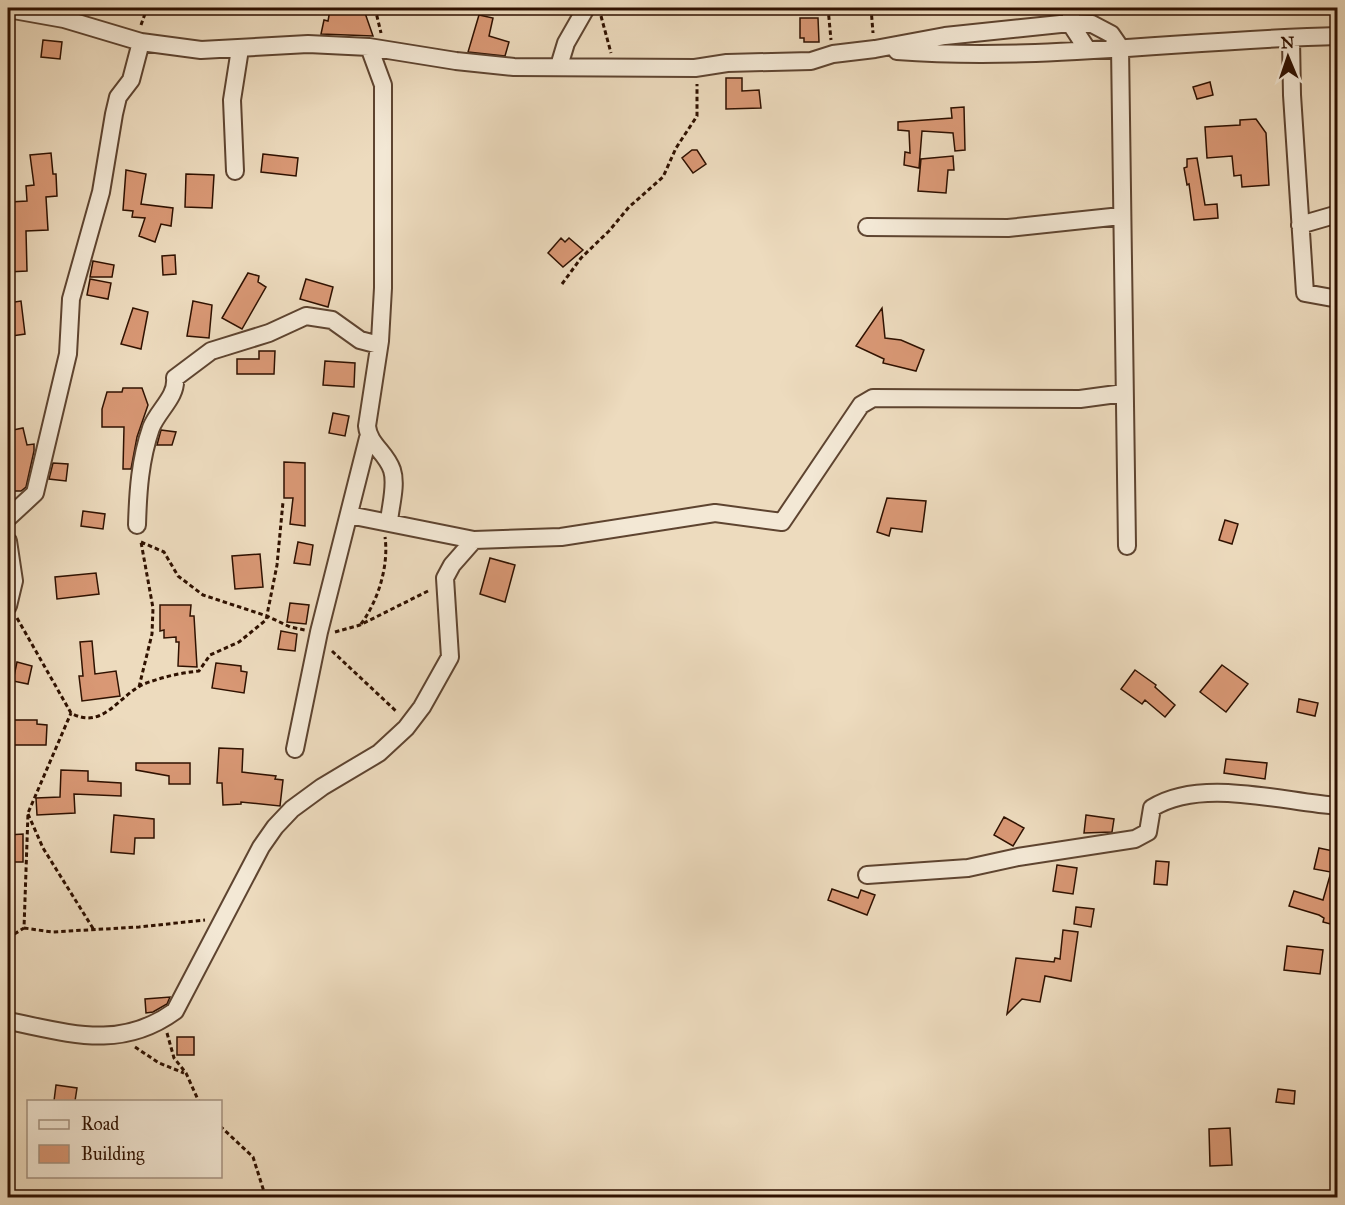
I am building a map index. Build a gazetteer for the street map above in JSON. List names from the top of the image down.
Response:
{
  "legend": ["Road", "Building"],
  "north": "top"
}
